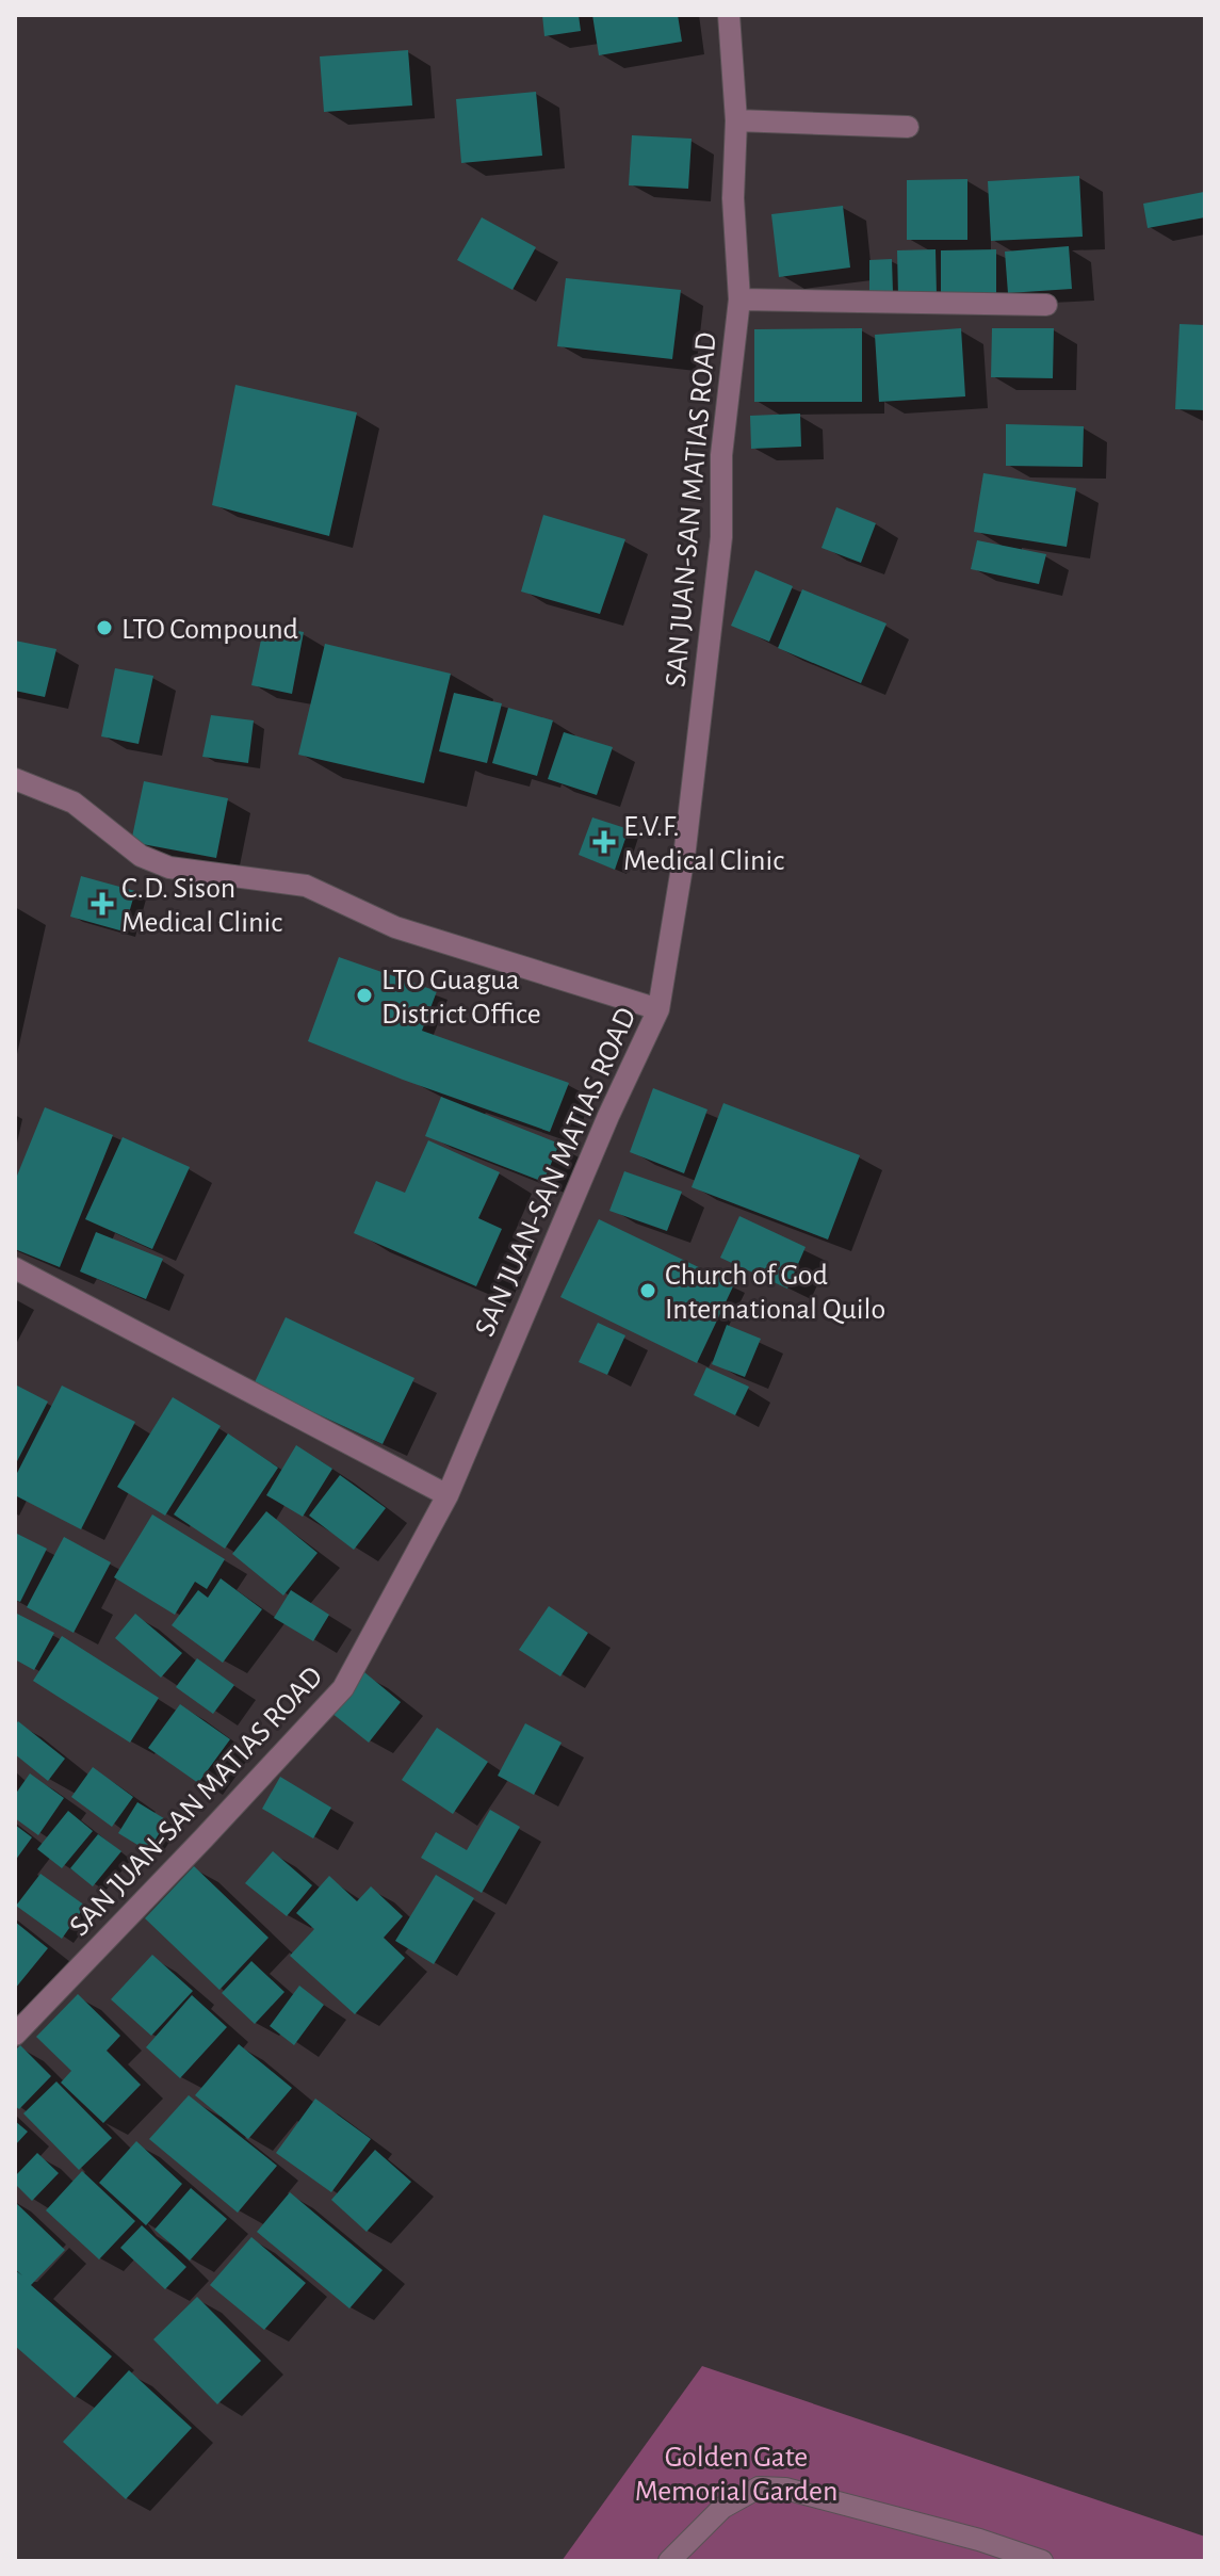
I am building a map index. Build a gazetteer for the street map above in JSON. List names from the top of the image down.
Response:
{
  "streets": {
    "street": ["SAN JUAN-SAN MATIAS ROAD"]
  },
  "parks": ["Golden Gate Memorial Garden"],
  "places": {
    "other": ["LTO Compound", "LTO Guagua District Office", "Church of God International Quilo"],
    "health": ["E.V.F. Medical Clinic", "C.D. Sison Medical Clinic"]
  }
}
